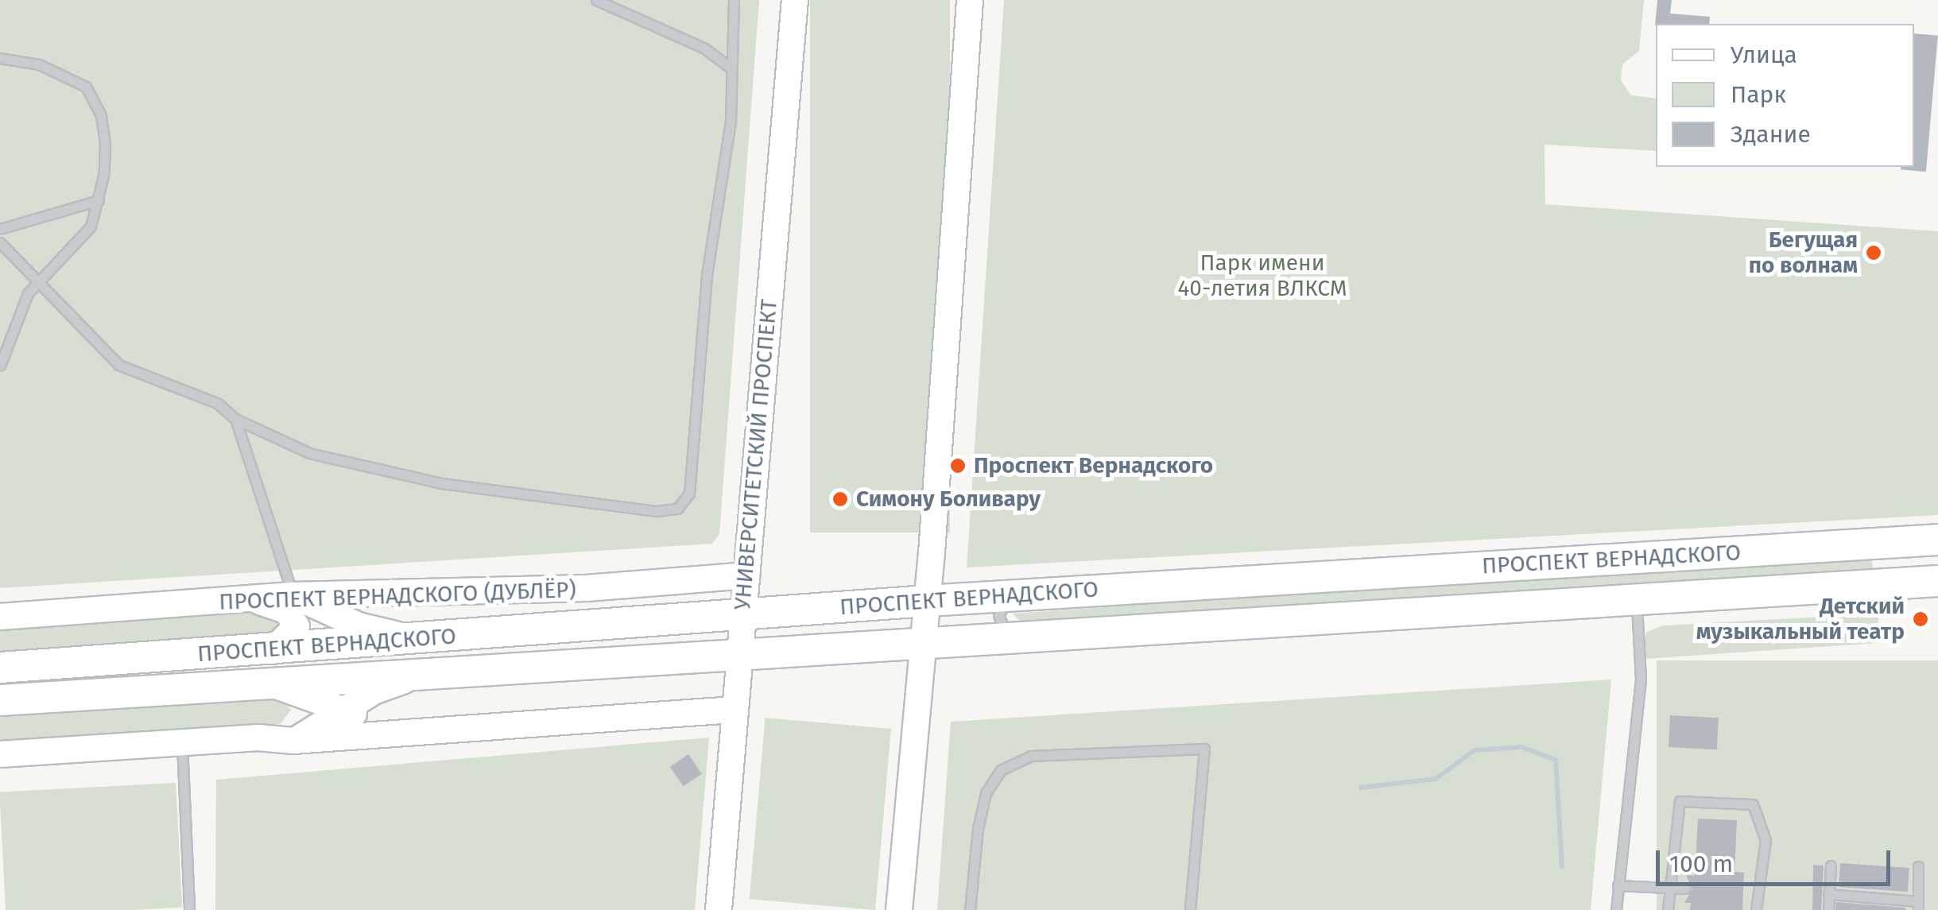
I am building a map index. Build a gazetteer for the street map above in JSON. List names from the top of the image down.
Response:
{
  "streets": {
    "main road": ["УНИВЕРСИТЕТСКИЙ ПРОСПЕКТ", "ПРОСПЕКТ ВЕРНАДСКОГО", "ПРОСПЕКТ ВЕРНАДСКОГО (ДУБЛЁР)"]
  },
  "crossings": [
    ["УНИВЕРСИТЕТСКИЙ ПРОСПЕКТ", "ПРОСПЕКТ ВЕРНАДСКОГО"],
    ["УНИВЕРСИТЕТСКИЙ ПРОСПЕКТ", "ПРОСПЕКТ ВЕРНАДСКОГО (ДУБЛЁР)"]
  ],
  "parks": ["Парк имени 40-летия ВЛКСМ"],
  "places": [
    "Бегущая по волнам",
    "Проспект Вернадского",
    "Симону Боливару",
    "Детский музыкальный театр"
  ],
  "legend": ["Улица", "Парк", "Здание"],
  "scale_bar": "100 m"
}
